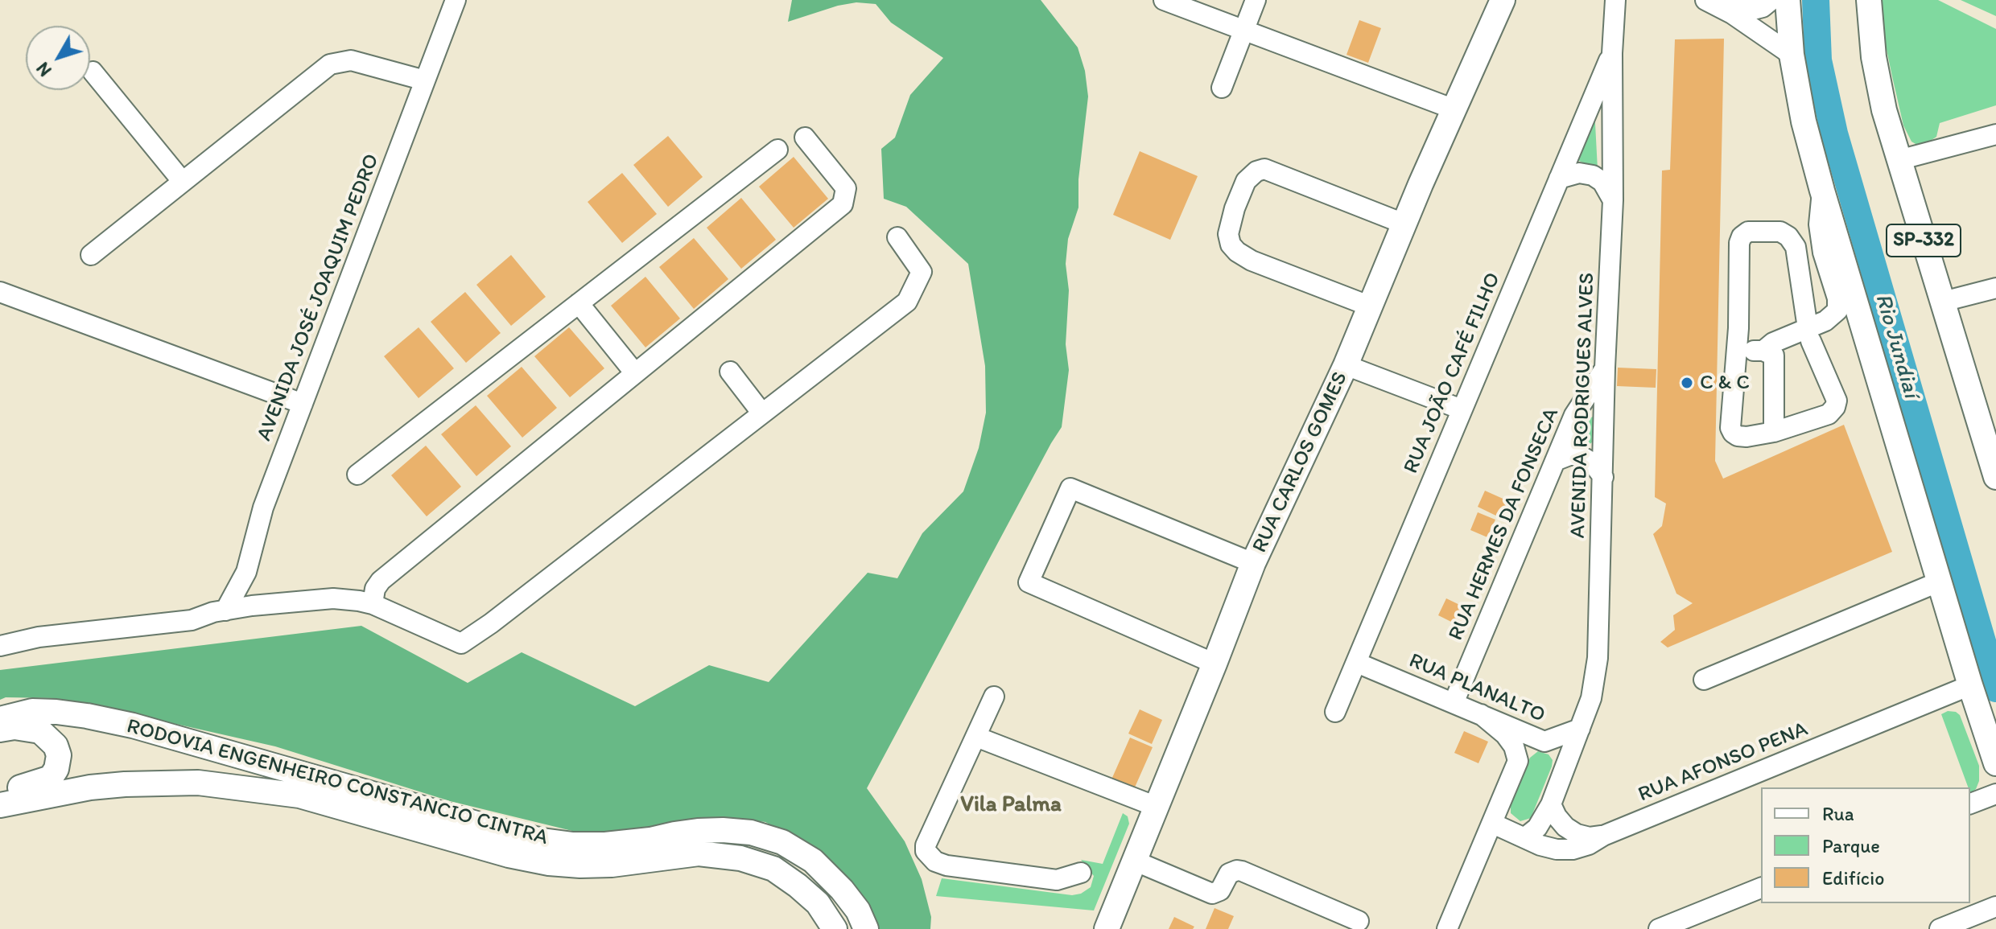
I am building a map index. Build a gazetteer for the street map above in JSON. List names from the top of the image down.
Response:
{
  "streets": {
    "main road": ["SP-332", "RUA CARLOS GOMES", "RODOVIA ENGENHEIRO CONSTANCIO CINTRA"],
    "street": [
      "AVENIDA JOSÉ JOAQUIM PEDRO",
      "RUA JOÃO CAFÉ FILHO",
      "AVENIDA RODRIGUES ALVES",
      "RUA HERMES DA FONSECA",
      "RUA PLANALTO",
      "RUA AFONSO PENA"
    ]
  },
  "crossings": [
    ["RUA JOÃO CAFÉ FILHO", "AVENIDA RODRIGUES ALVES"],
    ["RUA JOÃO CAFÉ FILHO", "RUA PLANALTO"],
    ["AVENIDA RODRIGUES ALVES", "RUA HERMES DA FONSECA"],
    ["AVENIDA RODRIGUES ALVES", "RUA PLANALTO"],
    ["AVENIDA RODRIGUES ALVES", "RUA AFONSO PENA"],
    ["RUA HERMES DA FONSECA", "RUA PLANALTO"]
  ],
  "districts": ["Vila Palma"],
  "water": ["Rio Jundiaí"],
  "places": ["C & C"],
  "legend": ["Rua", "Parque", "Edifício"],
  "north": "bottom left"
}
